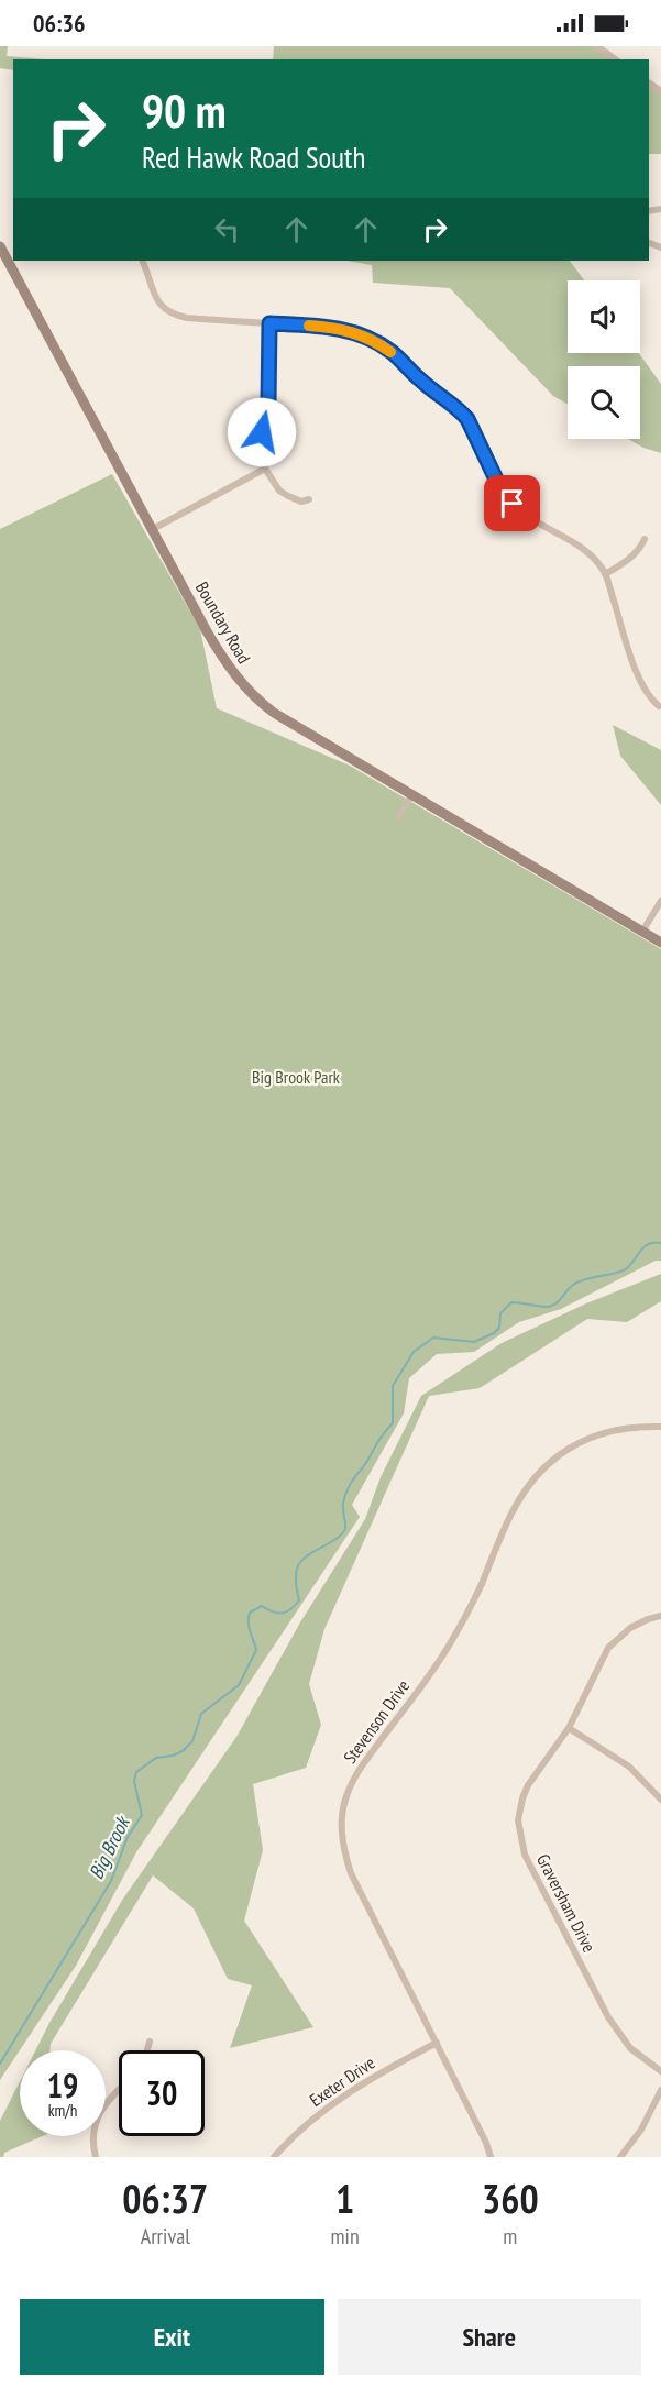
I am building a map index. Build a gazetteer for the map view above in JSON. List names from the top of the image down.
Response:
{
  "streets": {
    "street": [
      "Boundary Road",
      "Stevenson Drive",
      "Graversham Drive",
      "Exeter Drive"
    ]
  },
  "crossings": [
    ["Stevenson Drive", "Exeter Drive"]
  ],
  "water": ["Big Brook"],
  "parks": ["Big Brook Park"],
  "page": {
    "status": "06:36",
    "turn": ["90 m", "Red Hawk Road South"],
    "speed": "19 km/h",
    "limit": "30",
    "eta": [
      "06:37",
      "Arrival",
      "1",
      "min",
      "360",
      "m"
    ],
    "buttons": ["Exit", "Share"]
  }
}
